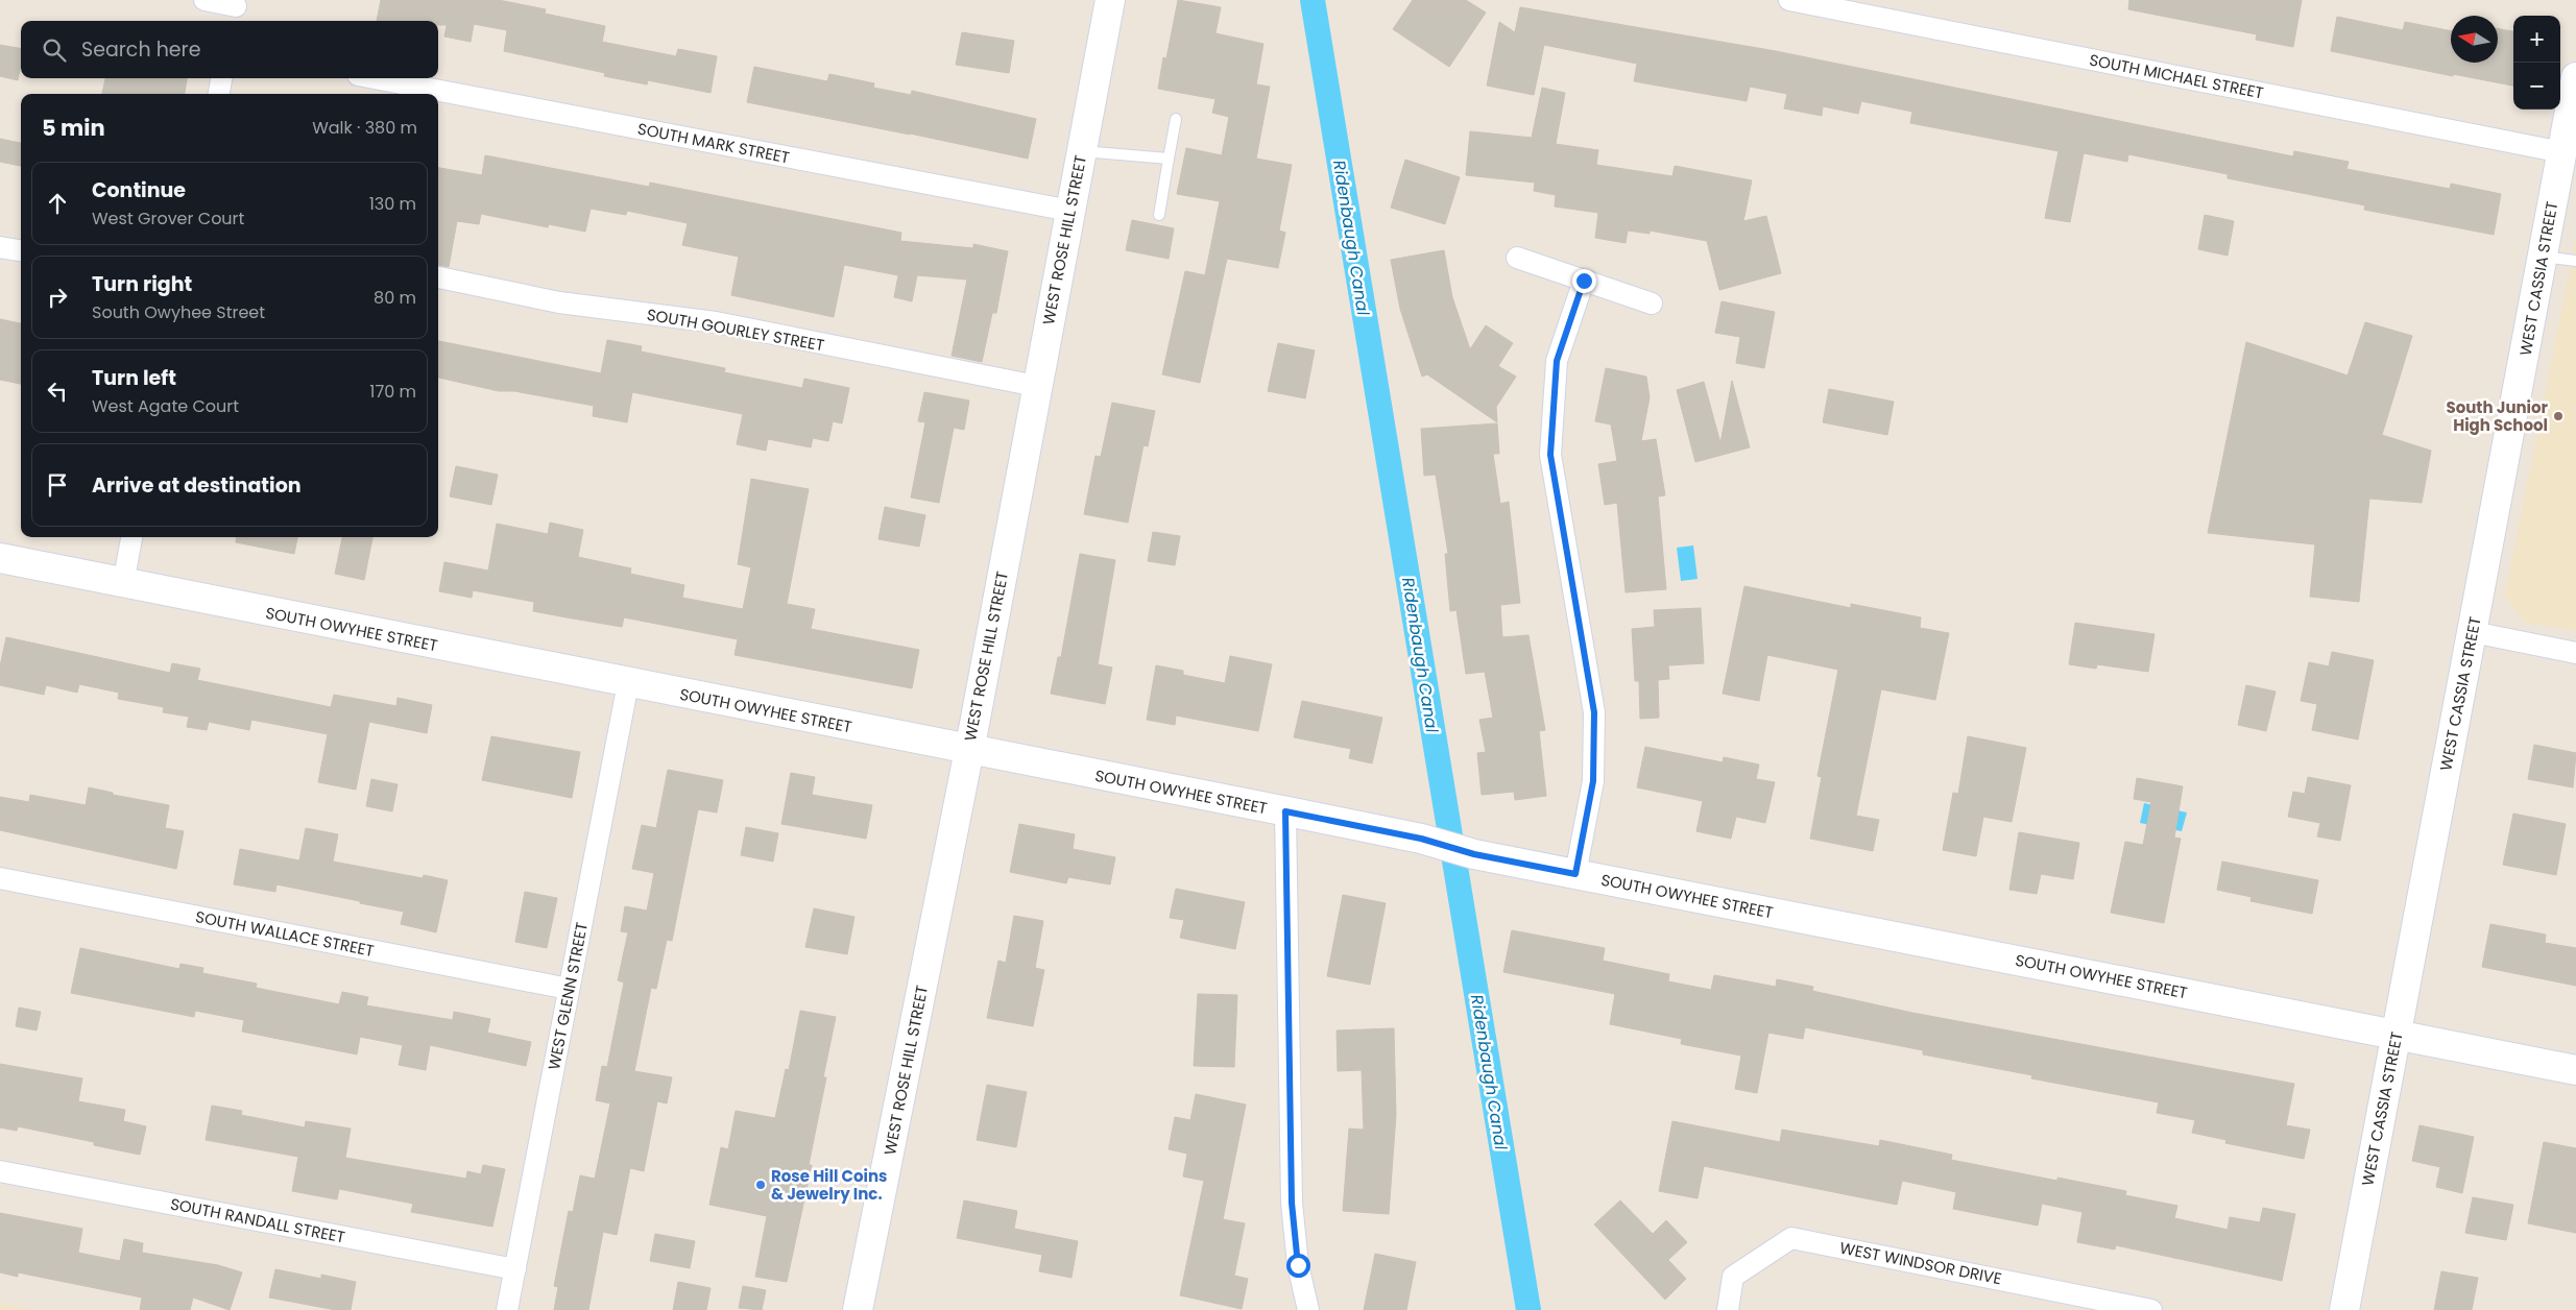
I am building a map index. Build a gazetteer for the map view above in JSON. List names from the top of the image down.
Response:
{
  "streets": {
    "street": [
      "SOUTH MICHAEL STREET",
      "SOUTH MARK STREET",
      "WEST ROSE HILL STREET",
      "WEST CASSIA STREET",
      "SOUTH GOURLEY STREET",
      "SOUTH OWYHEE STREET",
      "SOUTH WALLACE STREET",
      "WEST GLENN STREET",
      "SOUTH RANDALL STREET",
      "WEST WINDSOR DRIVE"
    ]
  },
  "crossings": [
    ["SOUTH MICHAEL STREET", "WEST CASSIA STREET"],
    ["SOUTH MARK STREET", "WEST ROSE HILL STREET"],
    ["WEST ROSE HILL STREET", "SOUTH GOURLEY STREET"],
    ["WEST ROSE HILL STREET", "SOUTH OWYHEE STREET"],
    ["WEST CASSIA STREET", "SOUTH OWYHEE STREET"],
    ["SOUTH OWYHEE STREET", "WEST GLENN STREET"],
    ["SOUTH WALLACE STREET", "WEST GLENN STREET"],
    ["WEST GLENN STREET", "SOUTH RANDALL STREET"]
  ],
  "water": ["Ridenbaugh Canal"],
  "places": ["South Junior High School", "Rose Hill Coins & Jewelry Inc."],
  "north": "left",
  "page": {
    "map_buttons": ["+", "−"],
    "search": "Search here",
    "heading": ["5 min", "Walk · 380 m"],
    "list": [
      ["Continue", "West Grover Court", "130 m"],
      ["Turn right", "South Owyhee Street", "80 m"],
      ["Turn left", "West Agate Court", "170 m"],
      "Arrive at destination"
    ]
  }
}
